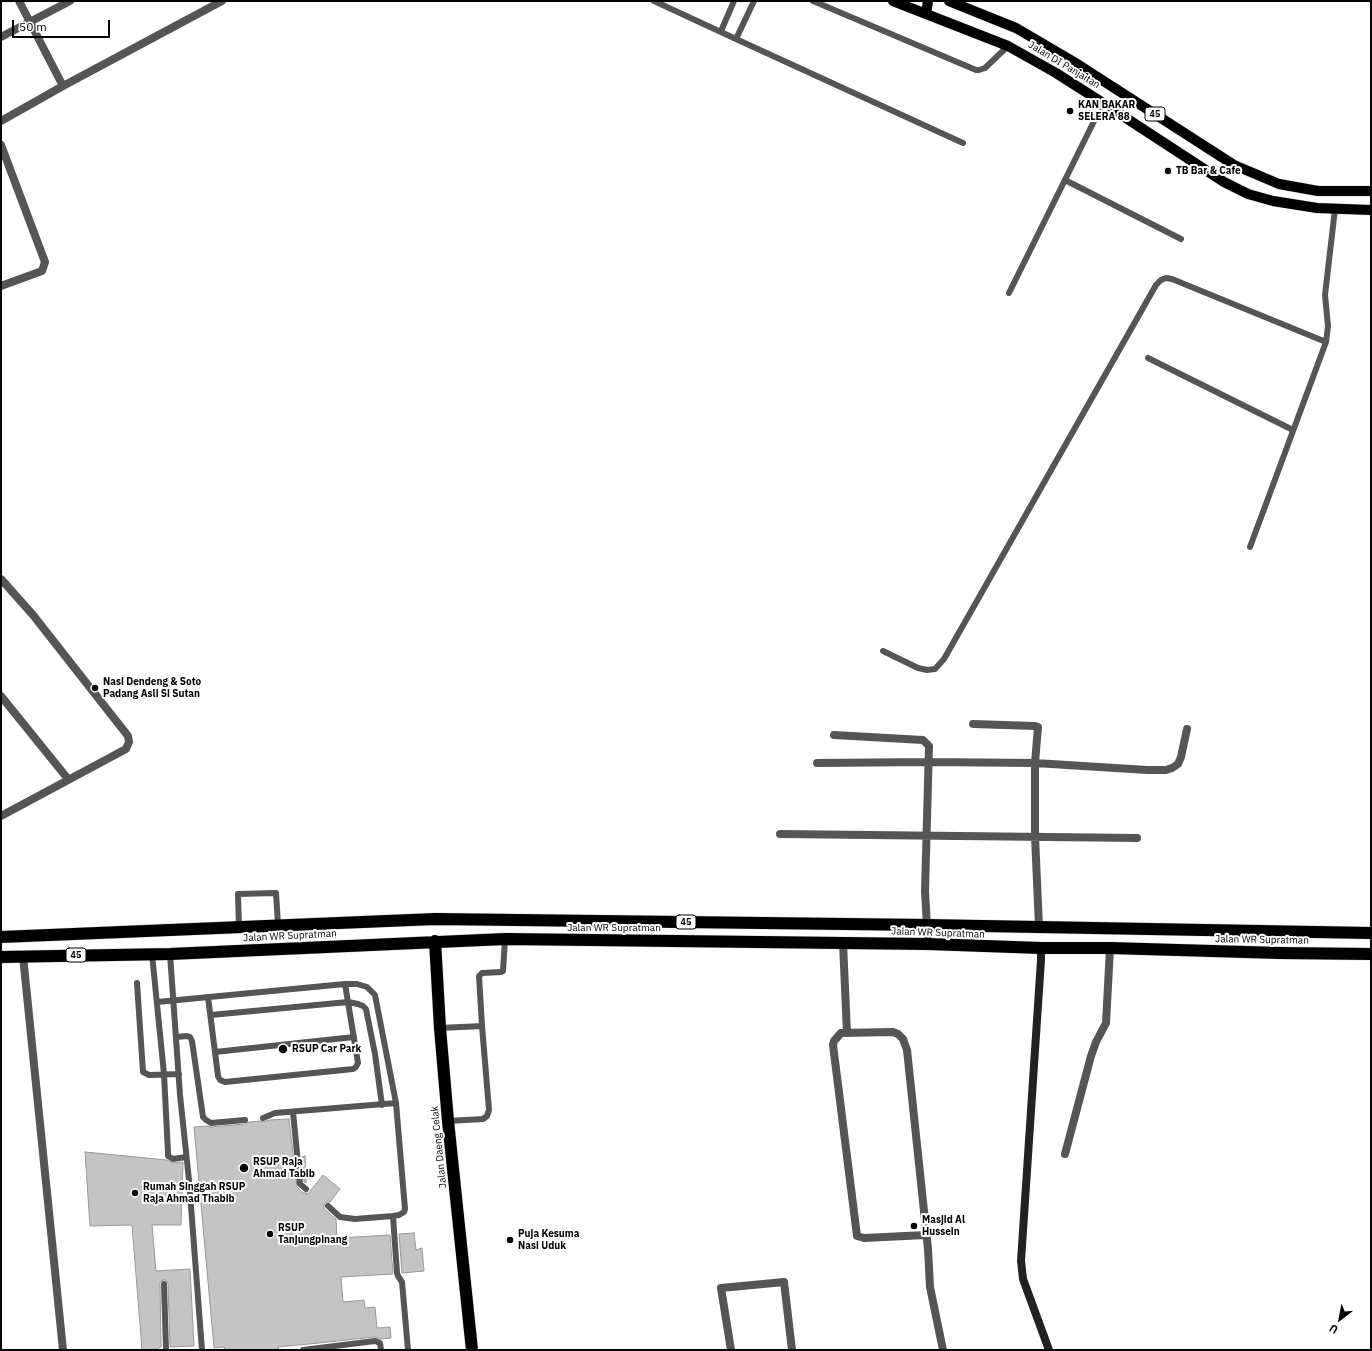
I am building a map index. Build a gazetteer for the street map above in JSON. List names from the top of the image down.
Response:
{
  "streets": {
    "highway": ["45", "Jalan WR Supratman", "Jalan Daeng Celak"],
    "main road": ["Jalan DI Panjaitan"]
  },
  "crossings": [
    ["Jalan WR Supratman", "Jalan Daeng Celak"]
  ],
  "places": [
    "KAN BAKAR SELERA 88",
    "TB Bar & Cafe",
    "Nasi Dendeng & Soto Padang Asli Si Sutan",
    "RSUP Car Park",
    "RSUP Raja Ahmad Tabib",
    "Rumah Singgah RSUP Raja Ahmad Thabib",
    "Masjid Al Hussein",
    "RSUP Tanjungpinang",
    "Puja Kesuma Nasi Uduk"
  ],
  "scale_bar": "50 m",
  "north": "bottom left"
}
